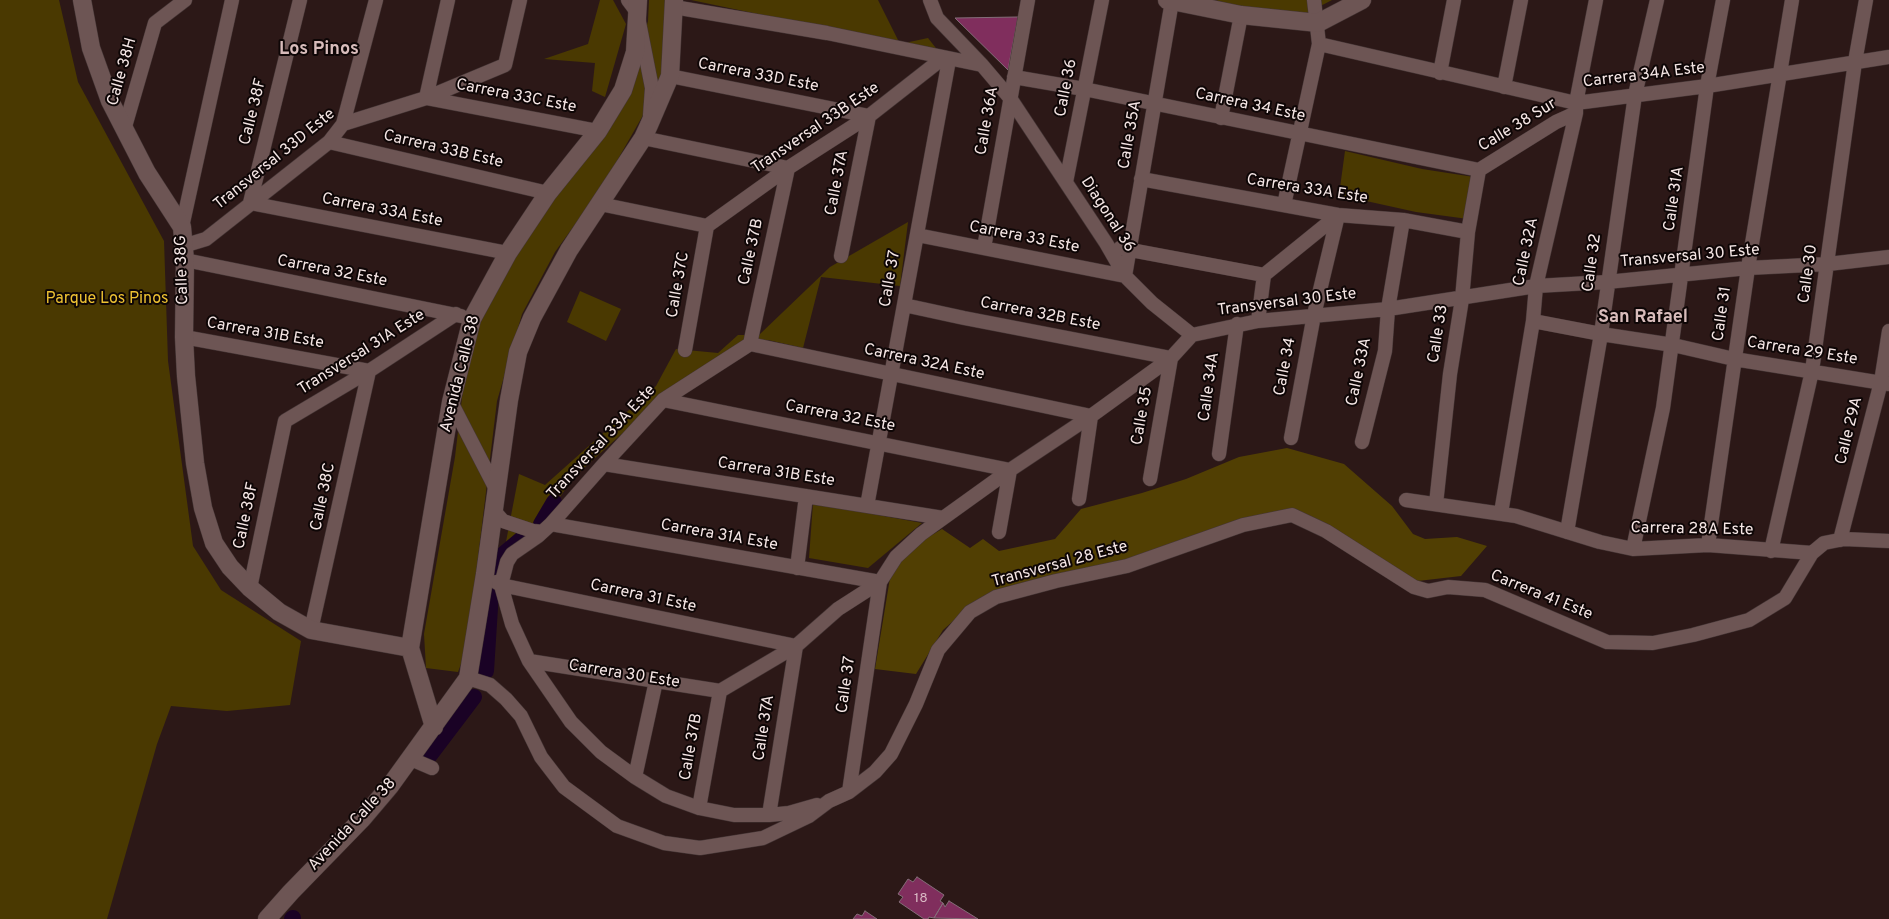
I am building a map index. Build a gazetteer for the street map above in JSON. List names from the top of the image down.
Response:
{
  "streets": {
    "street": [
      "Calle 38H",
      "Carrera 33D Este",
      "Carrera 34A Este",
      "Calle 36",
      "Carrera 33C Este",
      "Carrera 34 Este",
      "Calle 38F",
      "Calle 36A",
      "Calle 38 Sur",
      "Transversal 33B Este",
      "Calle 35A",
      "Carrera 33B Este",
      "Transversal 33D Este",
      "Calle 37A",
      "Carrera 33A Este",
      "Calle 31A",
      "Diagonal 36",
      "Carrera 33 Este",
      "Calle 37B",
      "Calle 32A",
      "Transversal 30 Este",
      "Calle 32",
      "Calle 38G",
      "Carrera 32 Este",
      "Calle 30",
      "Calle 37",
      "Calle 37C",
      "Calle 31",
      "Carrera 32B Este",
      "Carrera 31B Este",
      "Calle 33",
      "Carrera 29 Este",
      "Transversal 31A Este",
      "Carrera 32A Este",
      "Calle 34",
      "Calle 33A",
      "Avenida Calle 38",
      "Calle 34A",
      "Calle 35",
      "Calle 29A",
      "Transversal 33A Este",
      "Calle 38C",
      "Carrera 28A Este",
      "Carrera 31A Este",
      "Transversal 28 Este",
      "Carrera 41 Este",
      "Carrera 31 Este",
      "Carrera 30 Este"
    ]
  },
  "crossings": [
    ["Carrera 33D Este", "Transversal 33B Este"],
    ["Carrera 33D Este", "Calle 37A"],
    ["Carrera 33D Este", "Avenida Calle 38"],
    ["Carrera 34A Este", "Calle 38 Sur"],
    ["Carrera 34A Este", "Calle 31A"],
    ["Carrera 34A Este", "Calle 32A"],
    ["Carrera 34A Este", "Calle 32"],
    ["Carrera 34A Este", "Calle 30"],
    ["Carrera 34A Este", "Calle 31"],
    ["Calle 36", "Carrera 34 Este"],
    ["Calle 36", "Diagonal 36"],
    ["Carrera 33C Este", "Transversal 33D Este"],
    ["Carrera 33C Este", "Avenida Calle 38"],
    ["Carrera 34 Este", "Calle 36A"],
    ["Carrera 34 Este", "Calle 38 Sur"],
    ["Carrera 34 Este", "Calle 35A"],
    ["Carrera 34 Este", "Calle 33"],
    ["Calle 38F", "Transversal 33D Este"],
    ["Calle 38F", "Carrera 33A Este"],
    ["Calle 38F", "Calle 38G"],
    ["Calle 38F", "Transversal 31A Este"],
    ["Calle 36A", "Diagonal 36"],
    ["Calle 36A", "Carrera 33 Este"],
    ["Calle 38 Sur", "Calle 32A"],
    ["Calle 38 Sur", "Calle 33"],
    ["Transversal 33B Este", "Calle 37A"],
    ["Transversal 33B Este", "Calle 37B"],
    ["Transversal 33B Este", "Calle 37"],
    ["Transversal 33B Este", "Calle 37C"],
    ["Calle 35A", "Carrera 33A Este"],
    ["Calle 35A", "Diagonal 36"],
    ["Calle 35A", "Carrera 33 Este"],
    ["Carrera 33B Este", "Transversal 33D Este"],
    ["Carrera 33B Este", "Avenida Calle 38"],
    ["Transversal 33D Este", "Carrera 33A Este"],
    ["Transversal 33D Este", "Calle 38G"],
    ["Transversal 33D Este", "Carrera 32 Este"],
    ["Calle 37A", "Carrera 31 Este"],
    ["Carrera 33A Este", "Calle 33"],
    ["Carrera 33A Este", "Calle 34"],
    ["Carrera 33A Este", "Calle 33A"],
    ["Carrera 33A Este", "Avenida Calle 38"],
    ["Calle 31A", "Transversal 30 Este"],
    ["Calle 31A", "Carrera 29 Este"],
    ["Calle 31A", "Carrera 28A Este"],
    ["Diagonal 36", "Carrera 33 Este"],
    ["Diagonal 36", "Transversal 30 Este"],
    ["Carrera 33 Este", "Calle 37"],
    ["Calle 37B", "Carrera 32A Este"],
    ["Calle 37B", "Transversal 33A Este"],
    ["Calle 37B", "Carrera 30 Este"],
    ["Calle 32A", "Transversal 30 Este"],
    ["Calle 32A", "Carrera 29 Este"],
    ["Calle 32A", "Carrera 28A Este"],
    ["Transversal 30 Este", "Calle 32"],
    ["Transversal 30 Este", "Calle 30"],
    ["Transversal 30 Este", "Calle 31"],
    ["Transversal 30 Este", "Calle 33"],
    ["Transversal 30 Este", "Calle 34"],
    ["Transversal 30 Este", "Calle 33A"],
    ["Transversal 30 Este", "Calle 34A"],
    ["Calle 32", "Carrera 29 Este"],
    ["Calle 32", "Carrera 28A Este"],
    ["Calle 38G", "Carrera 32 Este"],
    ["Calle 38G", "Carrera 31B Este"],
    ["Carrera 32 Este", "Calle 37"],
    ["Carrera 32 Este", "Transversal 31A Este"],
    ["Carrera 32 Este", "Avenida Calle 38"],
    ["Carrera 32 Este", "Transversal 33A Este"],
    ["Calle 30", "Carrera 29 Este"],
    ["Calle 30", "Carrera 28A Este"],
    ["Calle 37", "Carrera 32B Este"],
    ["Calle 37", "Carrera 31B Este"],
    ["Calle 37", "Carrera 32A Este"],
    ["Calle 37", "Carrera 31A Este"],
    ["Calle 37", "Transversal 28 Este"],
    ["Calle 31", "Carrera 29 Este"],
    ["Calle 31", "Carrera 28A Este"],
    ["Carrera 32B Este", "Calle 35"],
    ["Carrera 31B Este", "Transversal 31A Este"],
    ["Carrera 31B Este", "Transversal 33A Este"],
    ["Carrera 31B Este", "Calle 38C"],
    ["Calle 33", "Carrera 28A Este"],
    ["Carrera 29 Este", "Calle 29A"],
    ["Transversal 31A Este", "Avenida Calle 38"],
    ["Transversal 31A Este", "Calle 38C"],
    ["Carrera 32A Este", "Transversal 33A Este"],
    ["Avenida Calle 38", "Carrera 31A Este"],
    ["Avenida Calle 38", "Transversal 28 Este"],
    ["Avenida Calle 38", "Carrera 31 Este"],
    ["Transversal 33A Este", "Carrera 31A Este"],
    ["Transversal 33A Este", "Carrera 31 Este"],
    ["Carrera 28A Este", "Carrera 41 Este"],
    ["Transversal 28 Este", "Carrera 41 Este"]
  ],
  "districts": ["Los Pinos", "San Rafael"],
  "parks": ["Parque Los Pinos"],
  "house_numbers": ["18"]
}
